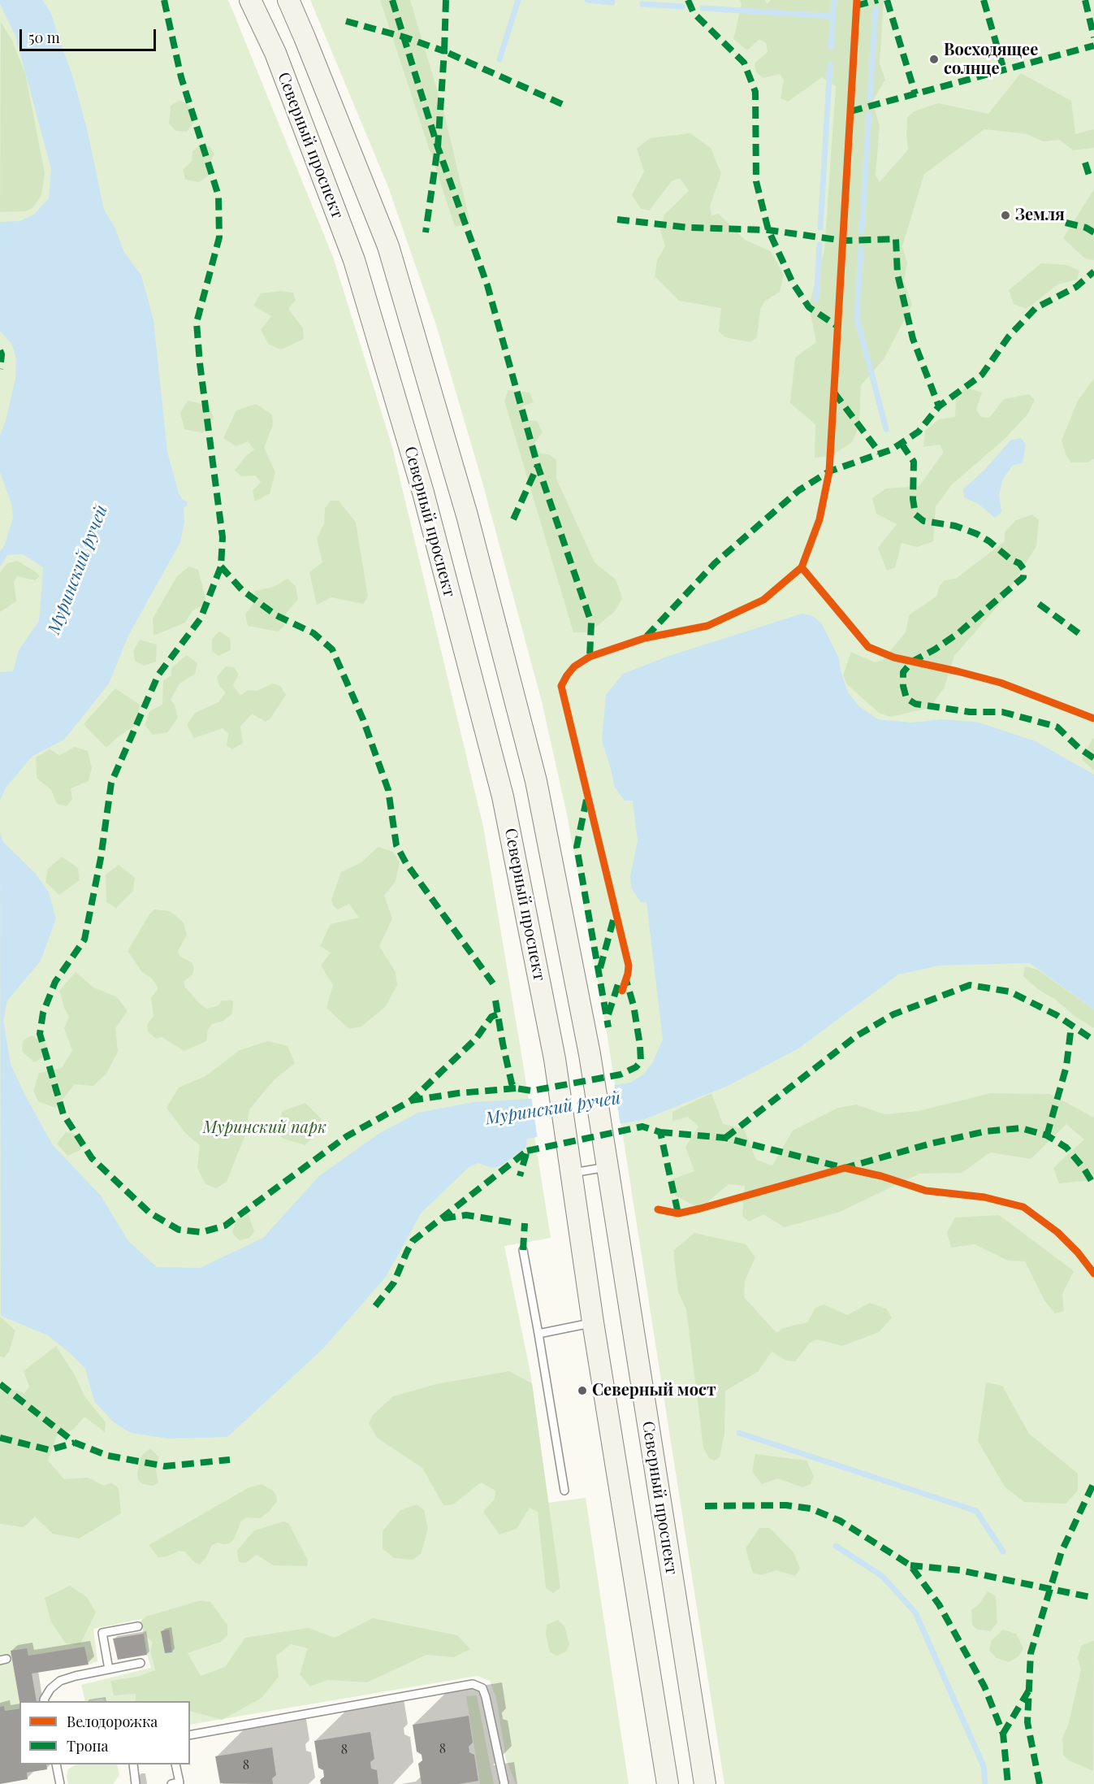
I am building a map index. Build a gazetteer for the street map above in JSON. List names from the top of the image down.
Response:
{
  "streets": {
    "main road": ["Северный проспект"]
  },
  "water": ["Муринский ручей"],
  "parks": ["Муринский парк"],
  "places": ["Восходящее солнце", "Земля", "Северный мост"],
  "house_numbers": ["8", "8", "8"],
  "legend": ["Велодорожка", "Тропа"],
  "scale_bar": "50 m"
}
